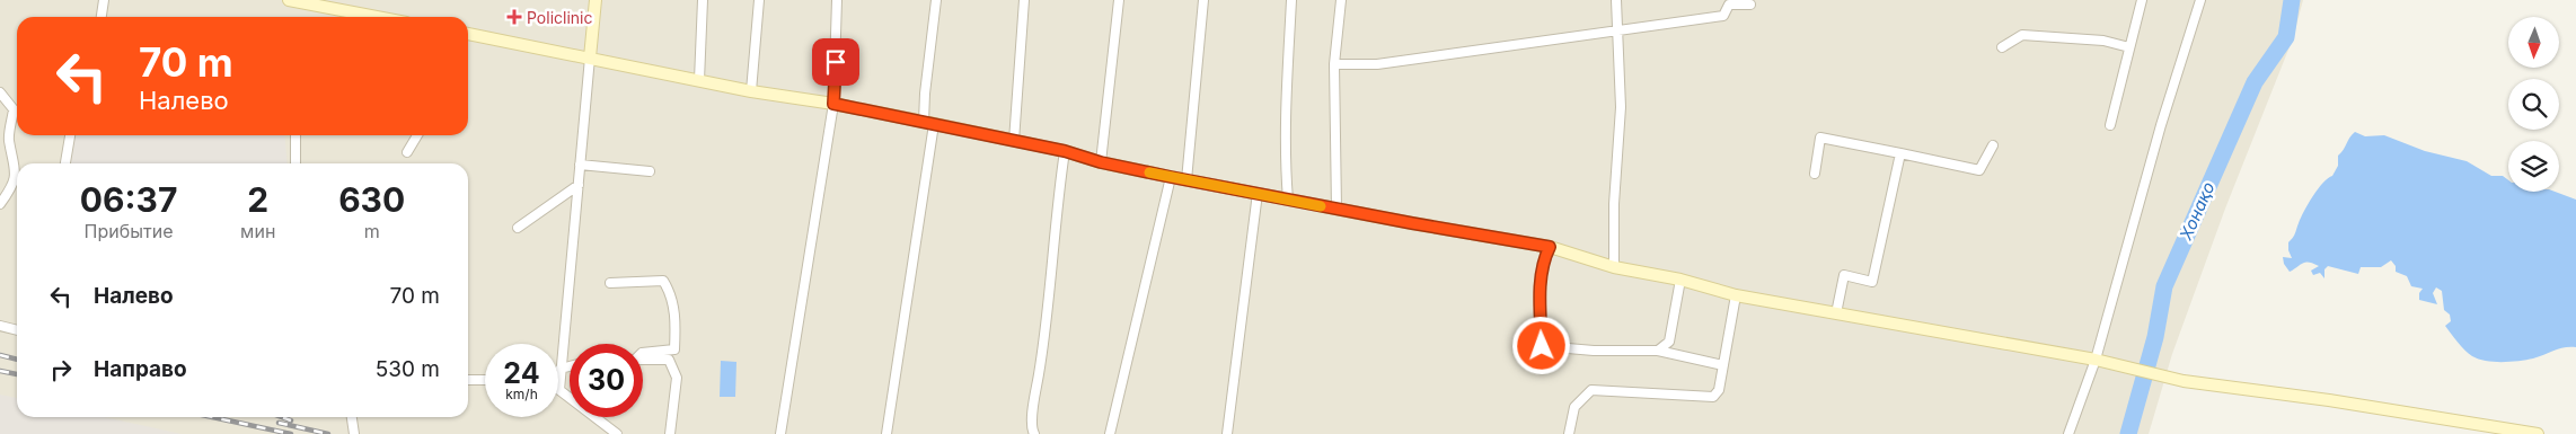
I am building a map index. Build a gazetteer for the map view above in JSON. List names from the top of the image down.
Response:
{
  "water": ["Хонақо"],
  "places": {
    "health": ["Policlinic"]
  },
  "north": "bottom",
  "page": {
    "turn": ["70 m", "Налево"],
    "eta": [
      "06:37",
      "Прибытие",
      "2",
      "мин",
      "630",
      "m"
    ],
    "list": [
      {
        "name": "Налево",
        "value": "70 m"
      },
      {
        "name": "Направо",
        "value": "530 m"
      }
    ],
    "speed": "24 km/h",
    "limit": "30"
  }
}
